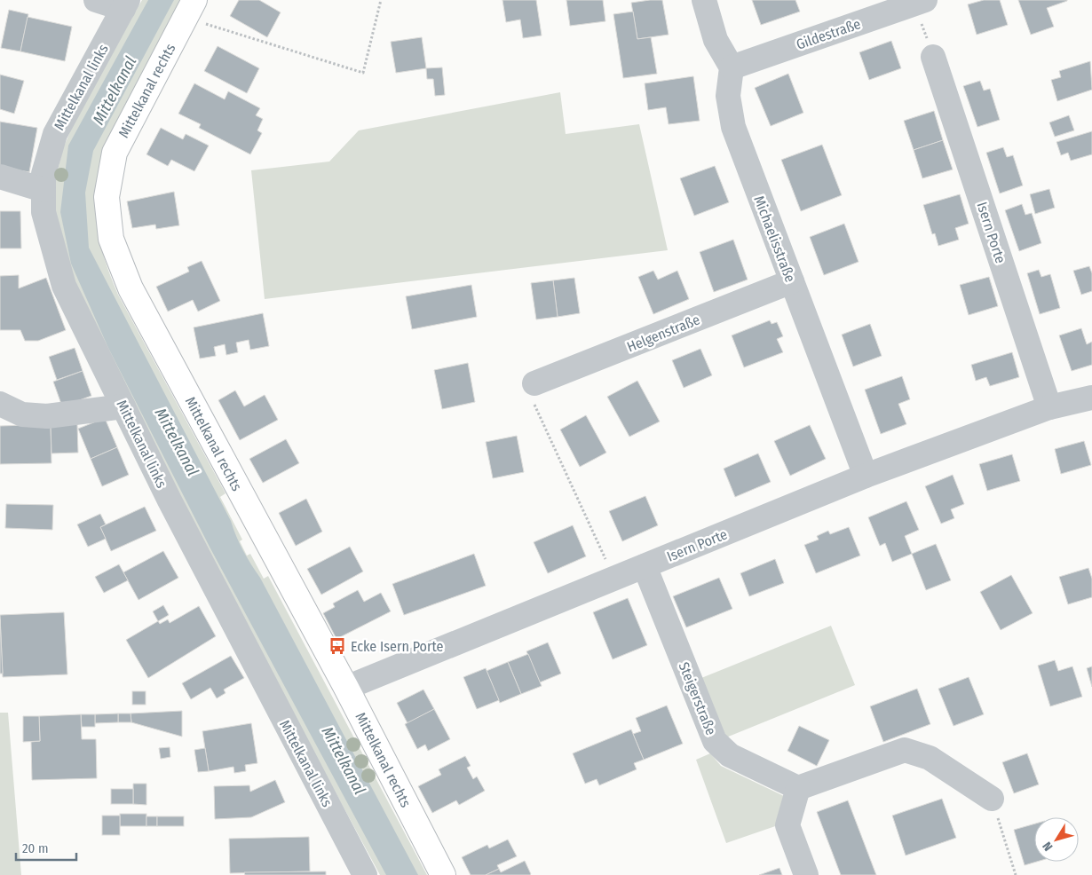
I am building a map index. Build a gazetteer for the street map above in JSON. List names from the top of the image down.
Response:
{
  "streets": {
    "main road": ["Mittelkanal rechts"],
    "street": [
      "Gildestraße",
      "Mittelkanal links",
      "Isern Porte",
      "Michaelisstraße",
      "Helgenstraße",
      "Steigerstraße"
    ]
  },
  "crossings": [
    ["Gildestraße", "Michaelisstraße"],
    ["Mittelkanal rechts", "Isern Porte"],
    ["Isern Porte", "Michaelisstraße"],
    ["Isern Porte", "Steigerstraße"],
    ["Michaelisstraße", "Helgenstraße"]
  ],
  "water": ["Mittelkanal"],
  "places": {
    "bus stop": ["Ecke Isern Porte"]
  },
  "scale_bar": "20 m",
  "north": "bottom left"
}
